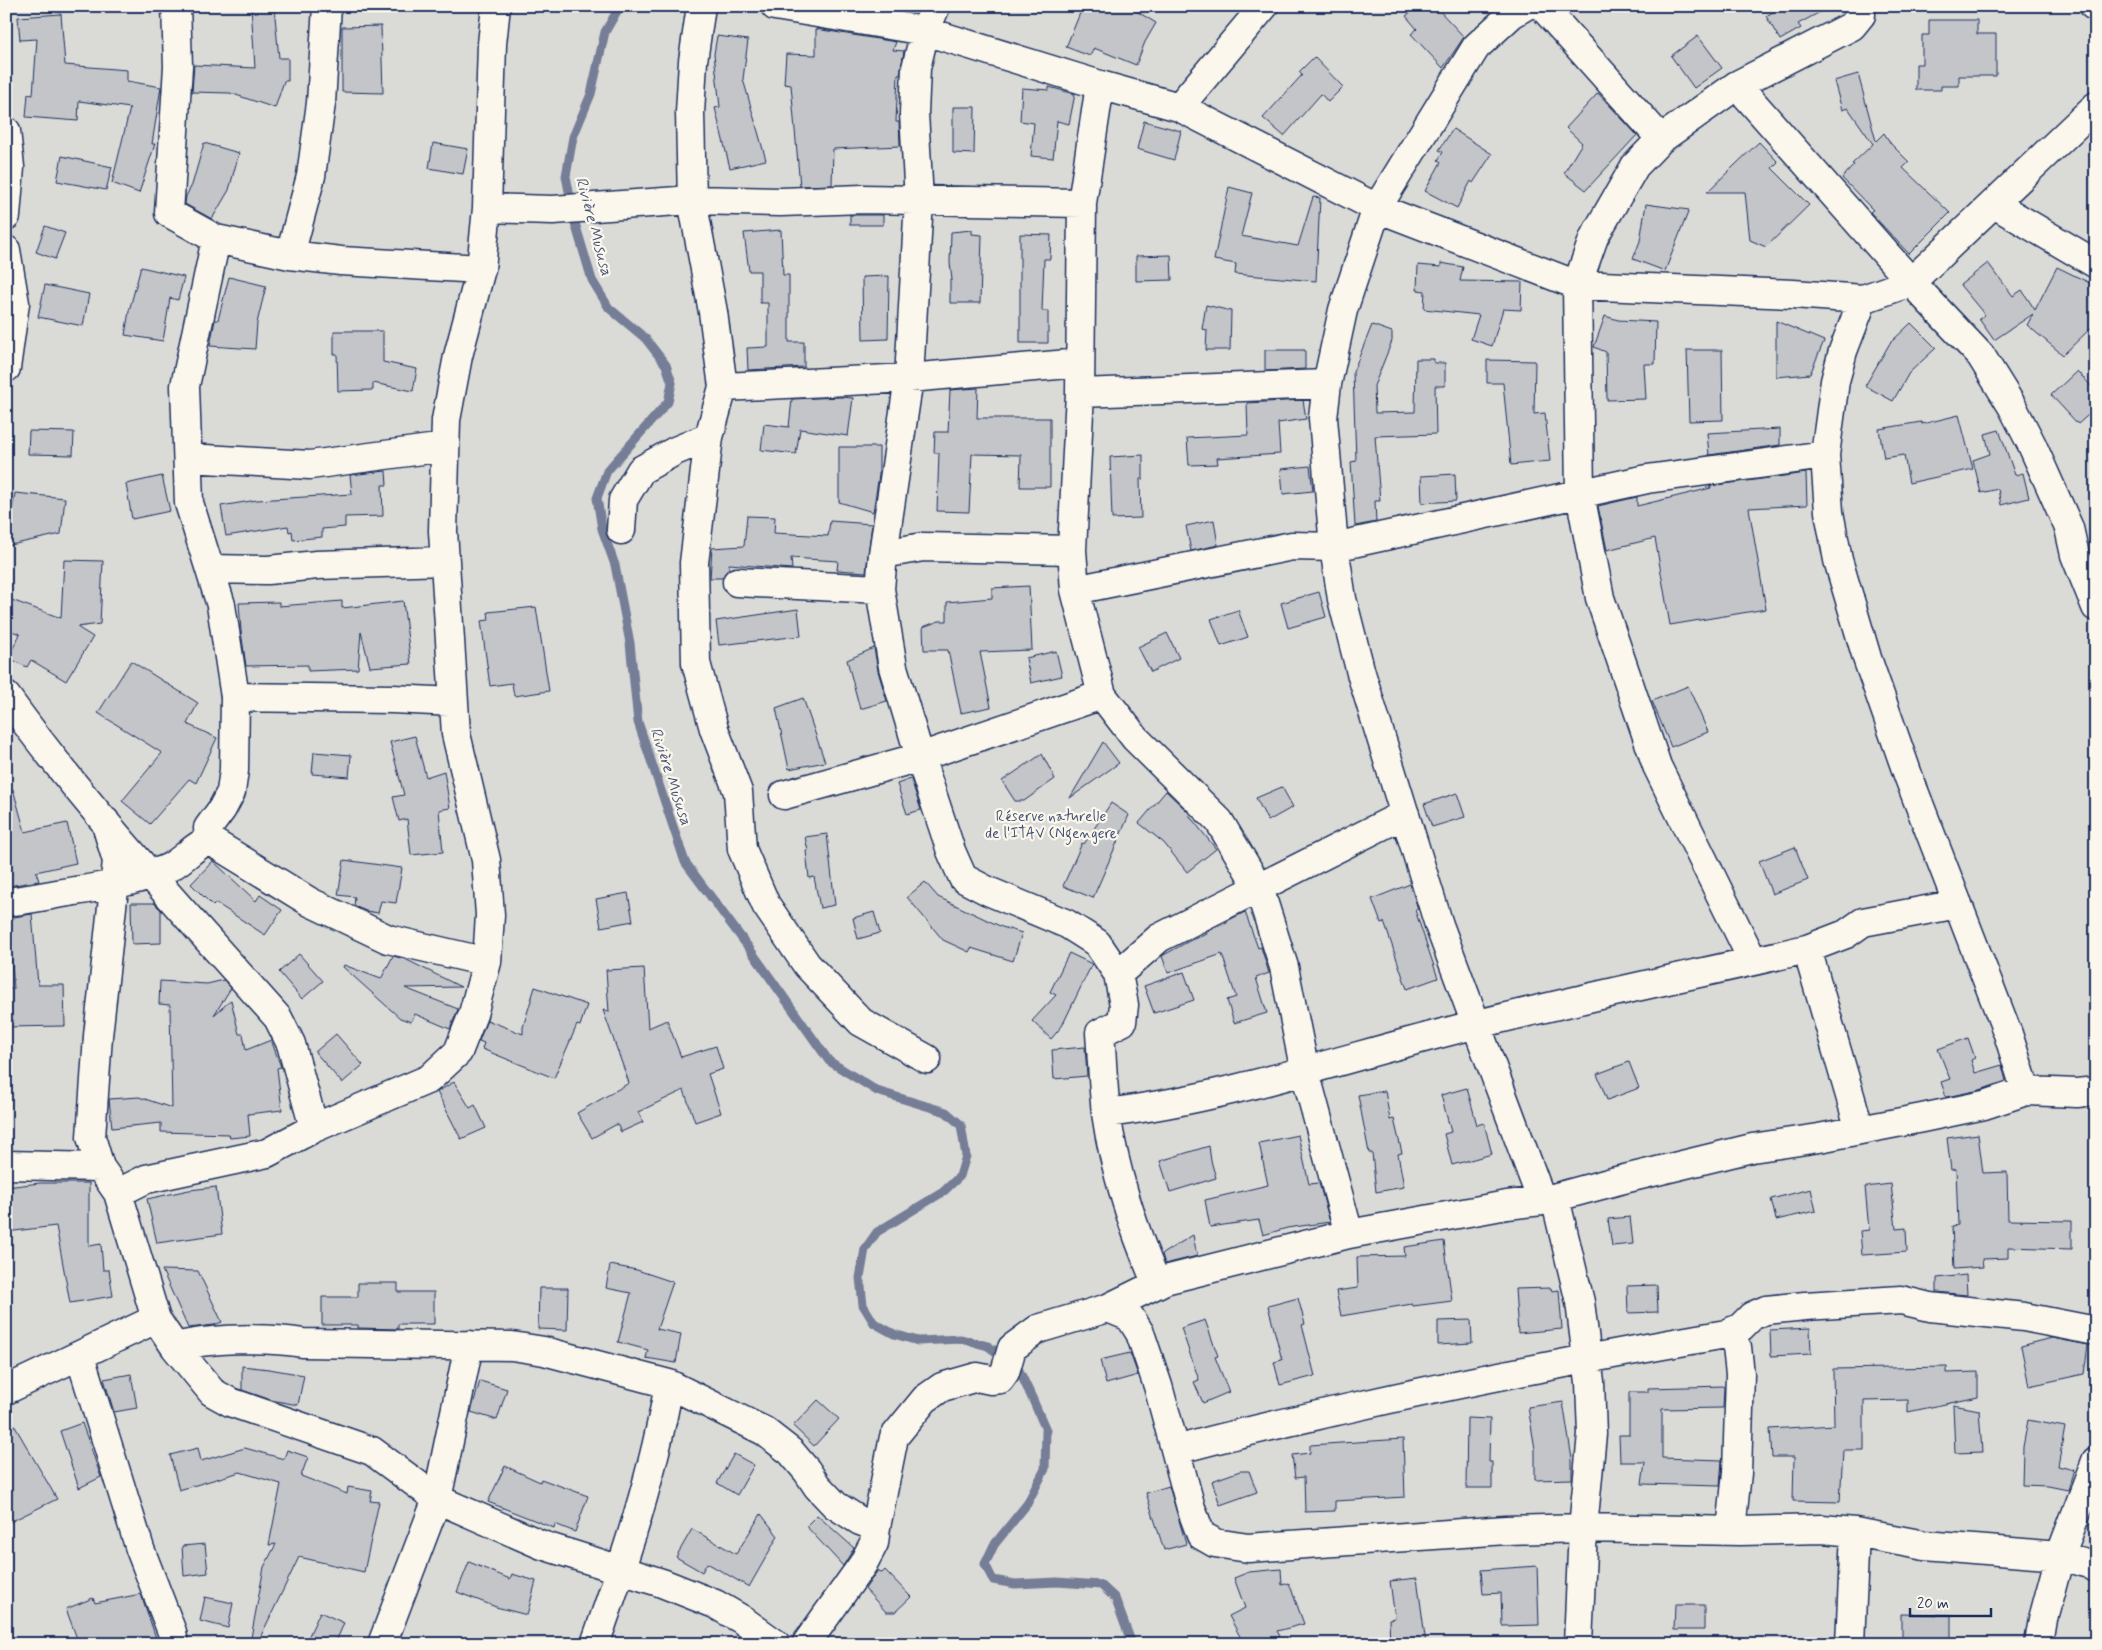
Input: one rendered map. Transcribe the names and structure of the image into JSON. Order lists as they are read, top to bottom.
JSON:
{
  "water": ["Rivière Mususa"],
  "parks": ["Réserve naturelle de l'ITAV (Ngengere"],
  "scale_bar": "20 m"
}
